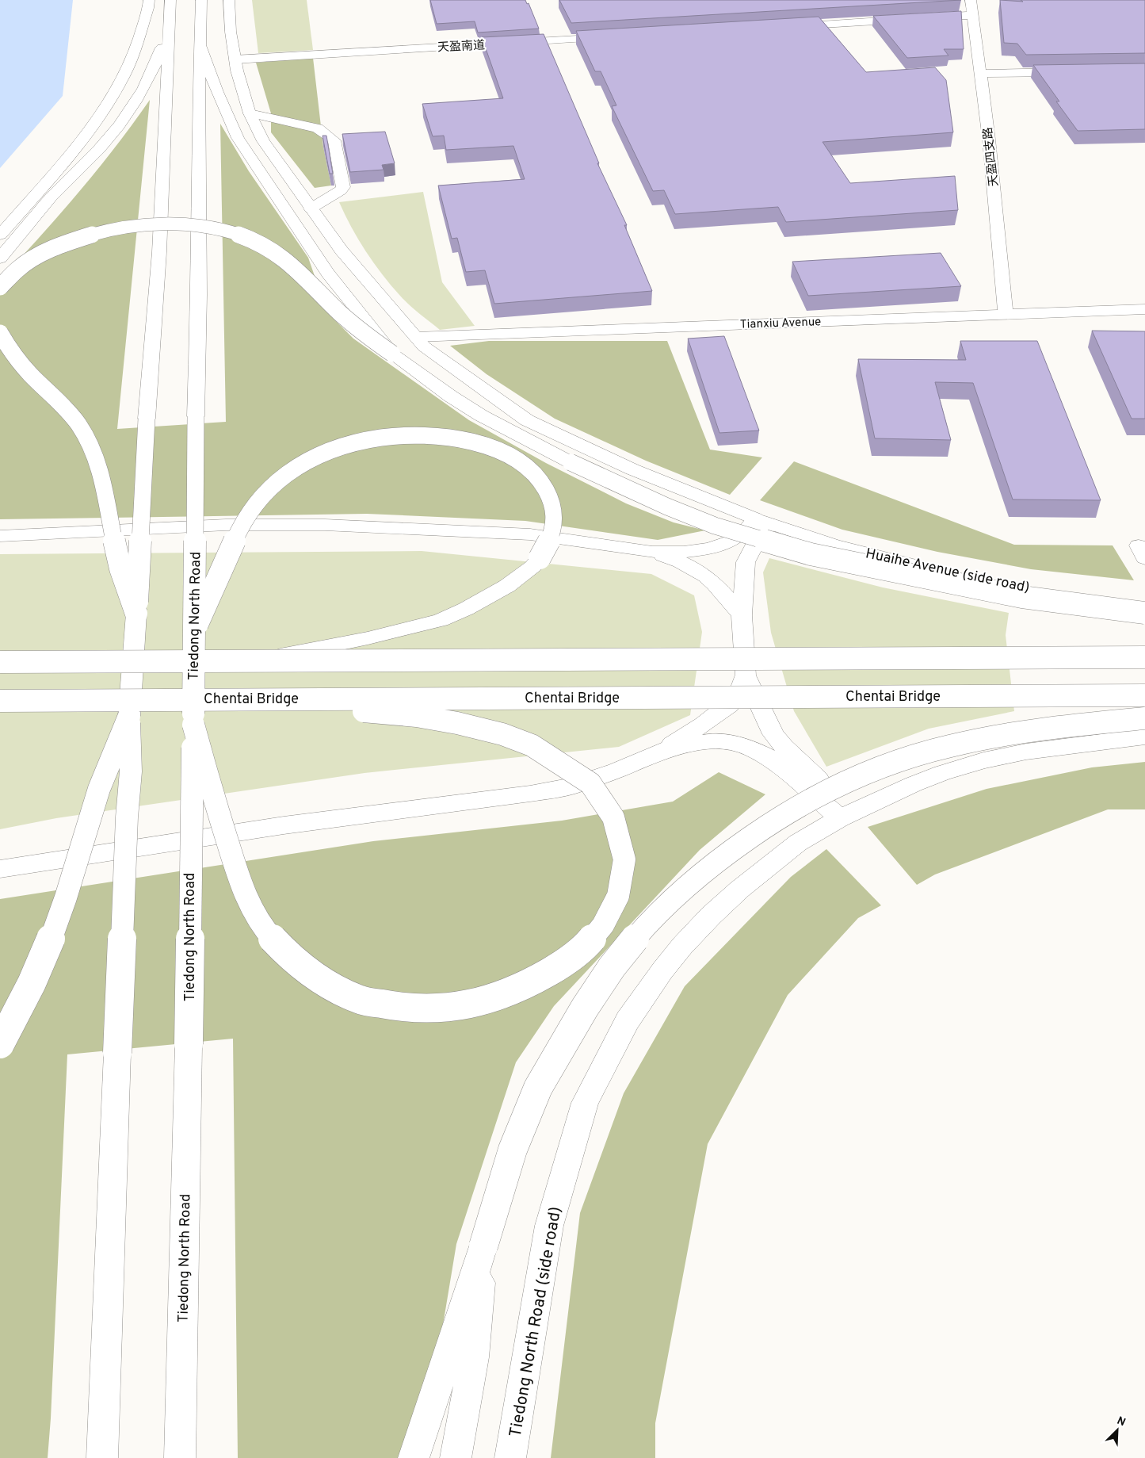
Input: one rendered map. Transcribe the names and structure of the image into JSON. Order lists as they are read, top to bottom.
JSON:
{
  "streets": {
    "main road": [
      "天盈南道",
      "天盈四支路",
      "Tianxiu Avenue",
      "Huaihe Avenue (side road)",
      "Tiedong North Road",
      "Chentai Bridge",
      "Tiedong North Road (side road)"
    ]
  },
  "crossings": [
    ["天盈南道", "Huaihe Avenue (side road)"],
    ["天盈四支路", "Tianxiu Avenue"],
    ["Tianxiu Avenue", "Huaihe Avenue (side road)"]
  ],
  "north": "top right"
}
